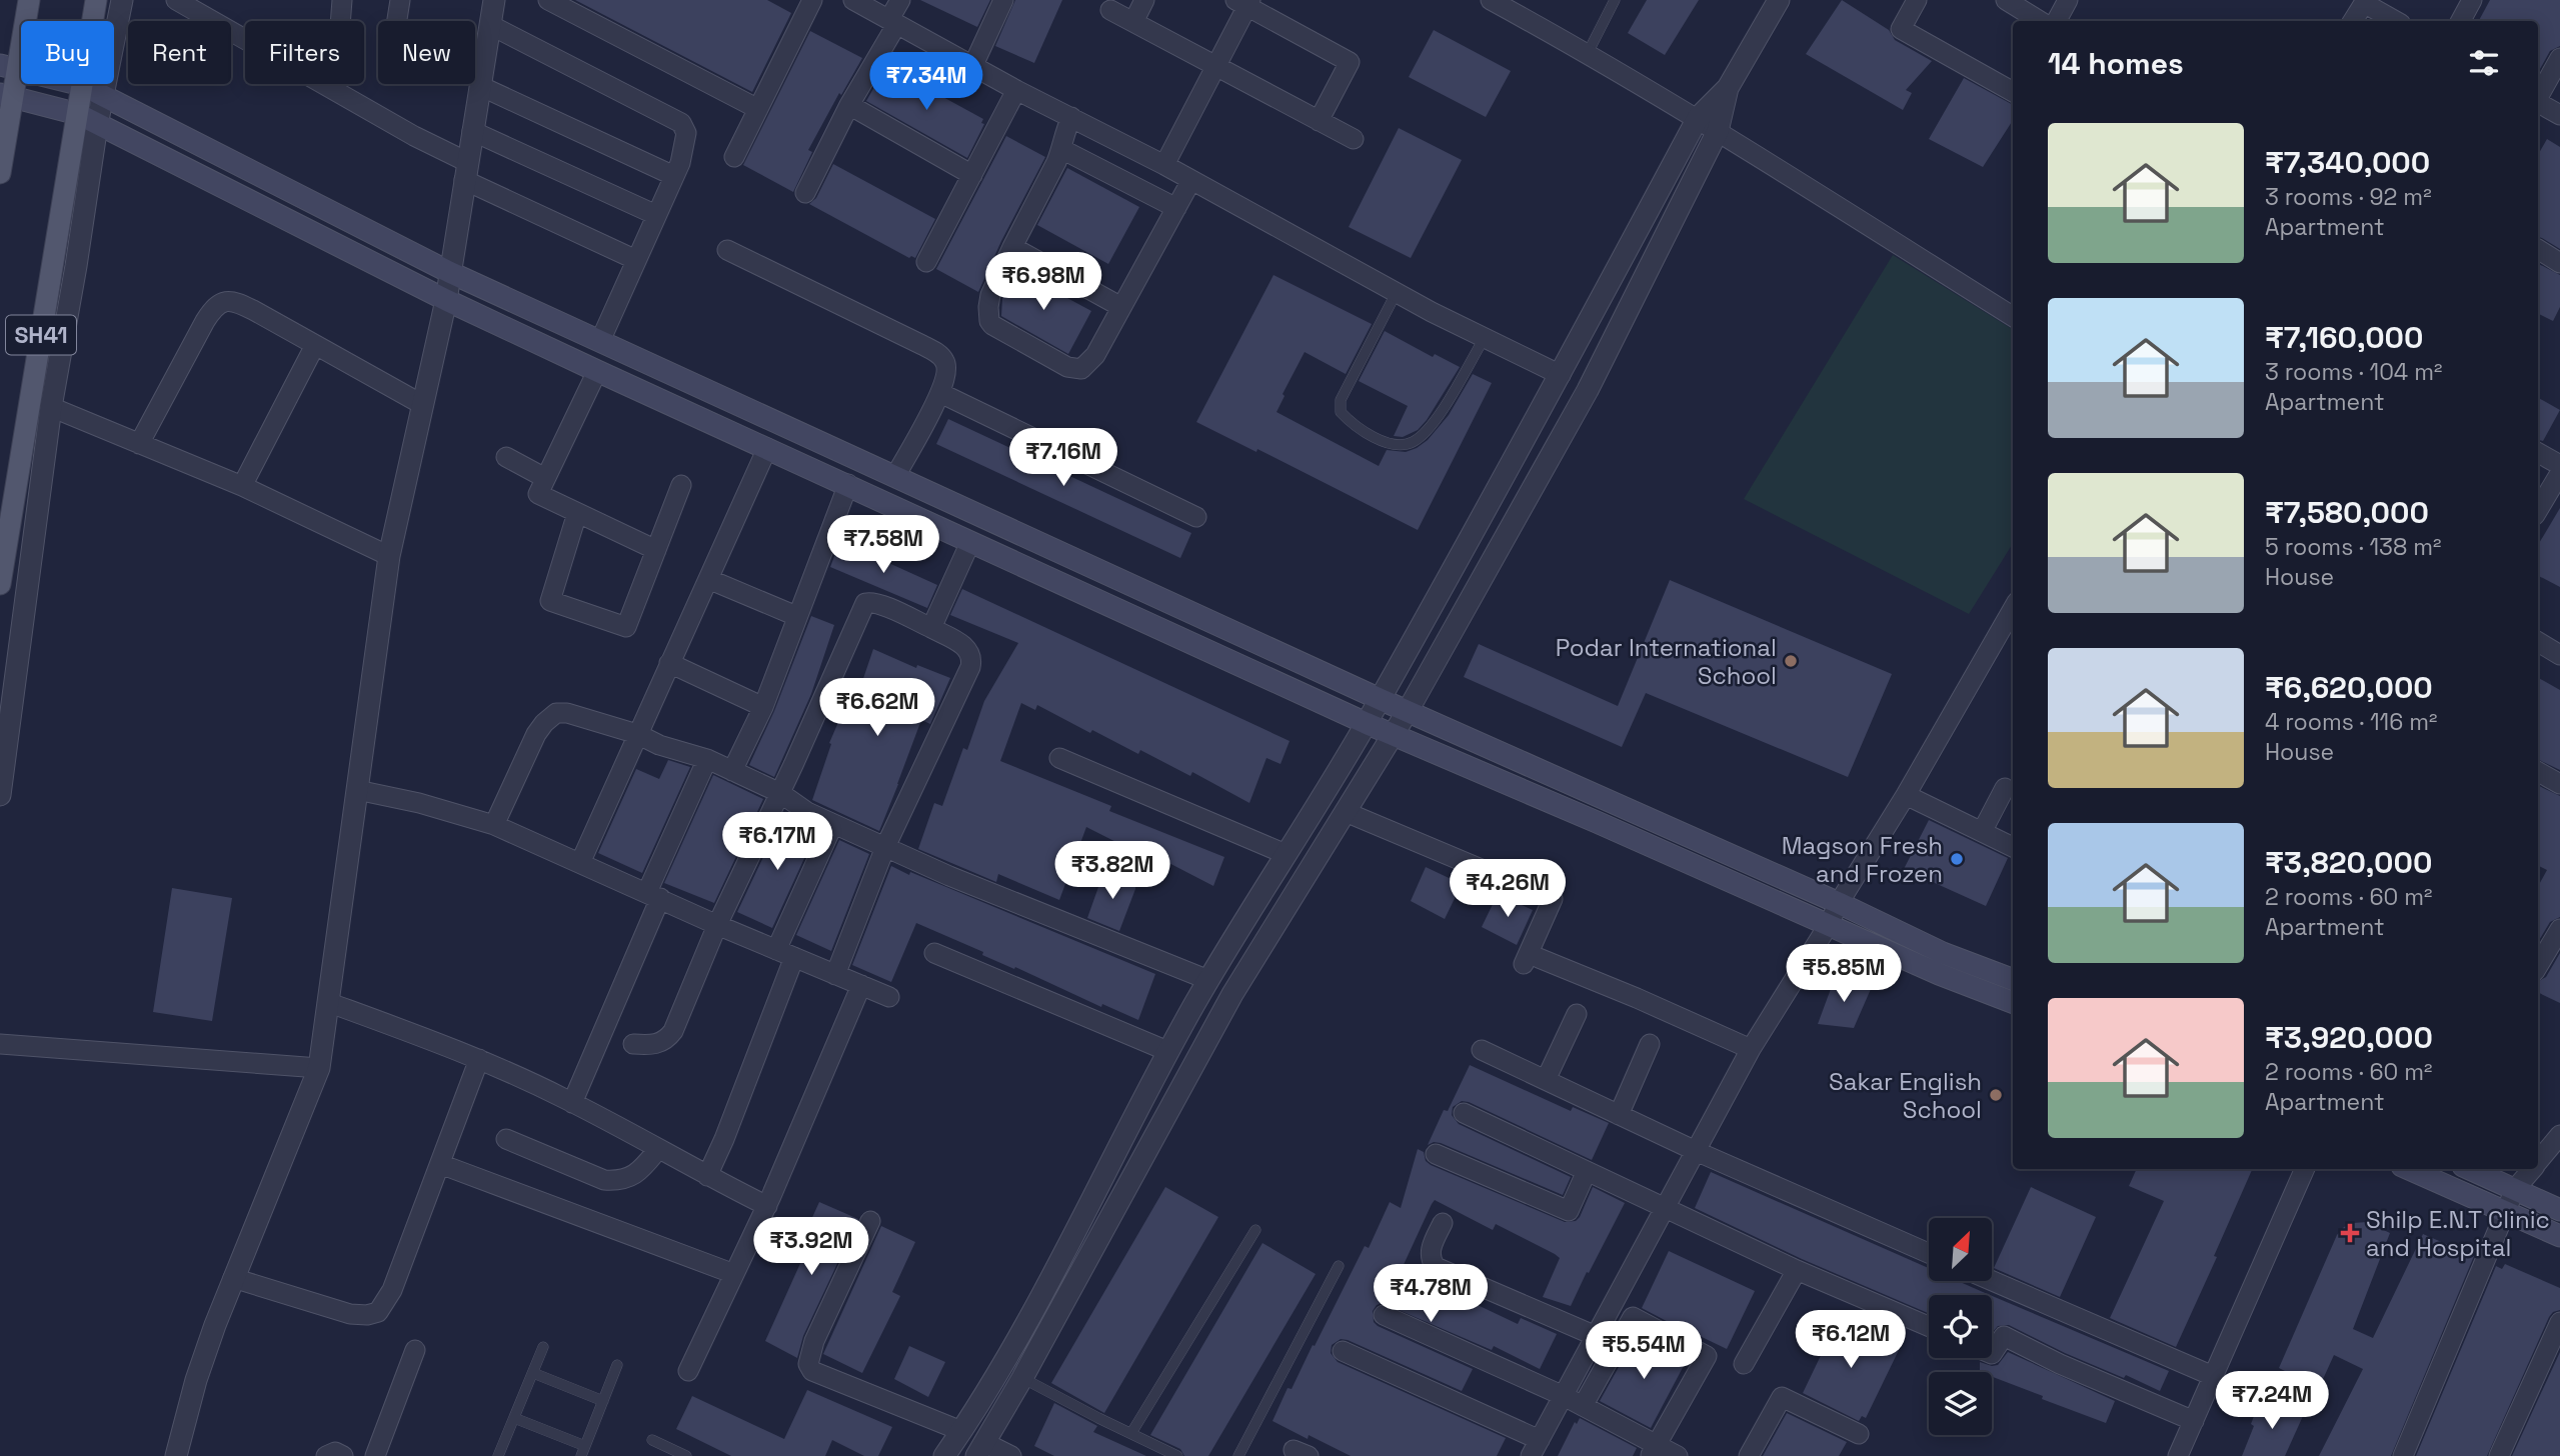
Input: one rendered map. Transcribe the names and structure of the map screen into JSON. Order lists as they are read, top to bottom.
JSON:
{
  "streets": {
    "main road": ["SH41"]
  },
  "places": {
    "other": ["Podar International School", "Magson Fresh and Frozen", "Sakar English School"],
    "health": ["Shilp E.N.T Clinic and Hospital"]
  },
  "north": "top right",
  "page": {
    "chip": [
      "Buy",
      "Rent",
      "Filters",
      "New"
    ],
    "heading": "14 homes",
    "price": [
      "₹7.34M",
      "₹6.98M",
      "₹7.16M",
      "₹7.58M",
      "₹6.62M",
      "₹6.17M",
      "₹3.82M",
      "₹4.26M",
      "₹5.85M",
      "₹3.92M",
      "₹4.78M",
      "₹6.12M",
      "₹5.54M",
      "₹7.24M"
    ],
    "list": [
      {
        "name": "₹7,340,000",
        "note": "3 rooms · 92 m² · Apartment"
      },
      {
        "name": "₹7,160,000",
        "note": "3 rooms · 104 m² · Apartment"
      },
      {
        "name": "₹7,580,000",
        "note": "5 rooms · 138 m² · House"
      },
      {
        "name": "₹6,620,000",
        "note": "4 rooms · 116 m² · House"
      },
      {
        "name": "₹3,820,000",
        "note": "2 rooms · 60 m² · Apartment"
      },
      {
        "name": "₹3,920,000",
        "note": "2 rooms · 60 m² · Apartment"
      }
    ]
  }
}
